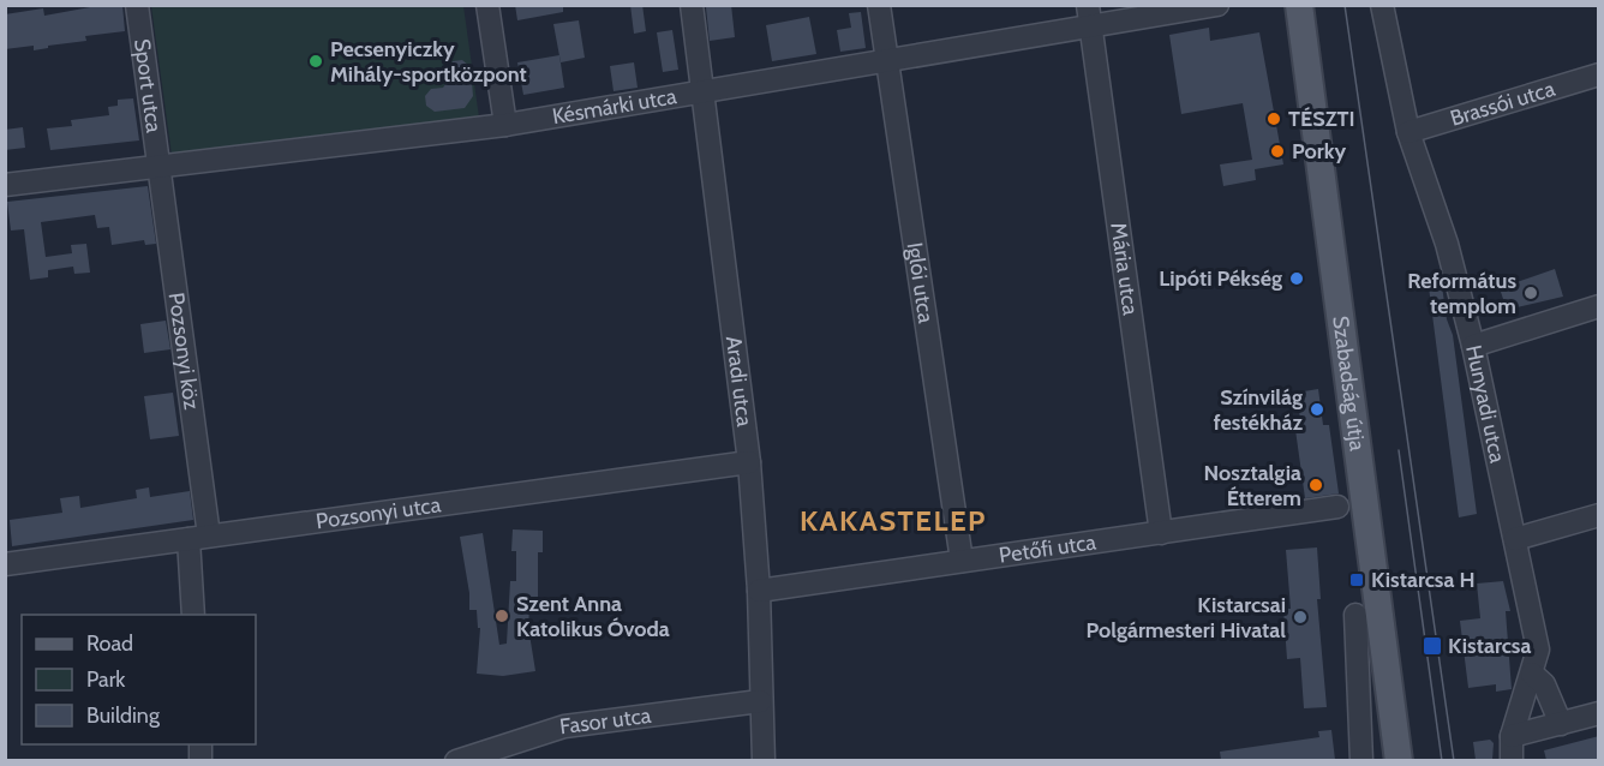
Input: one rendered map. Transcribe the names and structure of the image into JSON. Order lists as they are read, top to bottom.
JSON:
{
  "streets": {
    "main road": ["Szabadság útja"],
    "street": [
      "Sport utca",
      "Brassói utca",
      "Késmárki utca",
      "Mária utca",
      "Iglói utca",
      "Pozsonyi köz",
      "Aradi utca",
      "Hunyadi utca",
      "Pozsonyi utca",
      "Petőfi utca",
      "Fasor utca"
    ]
  },
  "crossings": [
    ["Sport utca", "Késmárki utca"],
    ["Sport utca", "Pozsonyi köz"],
    ["Brassói utca", "Hunyadi utca"],
    ["Késmárki utca", "Mária utca"],
    ["Késmárki utca", "Iglói utca"],
    ["Késmárki utca", "Pozsonyi köz"],
    ["Késmárki utca", "Aradi utca"],
    ["Mária utca", "Petőfi utca"],
    ["Iglói utca", "Petőfi utca"],
    ["Pozsonyi köz", "Pozsonyi utca"],
    ["Aradi utca", "Pozsonyi utca"],
    ["Aradi utca", "Petőfi utca"],
    ["Aradi utca", "Fasor utca"]
  ],
  "districts": ["KAKASTELEP"],
  "places": {
    "other": [
      "Pecsenyiczky Mihály-sportközpont",
      "TÉSZTI",
      "Porky",
      "Lipóti Pékség",
      "Református templom",
      "Színvilág festékház",
      "Nosztalgia Étterem",
      "Szent Anna Katolikus Óvoda",
      "Kistarcsai Polgármesteri Hivatal"
    ],
    "transit": ["Kistarcsa H", "Kistarcsa"]
  },
  "legend": ["Road", "Park", "Building"]
}
